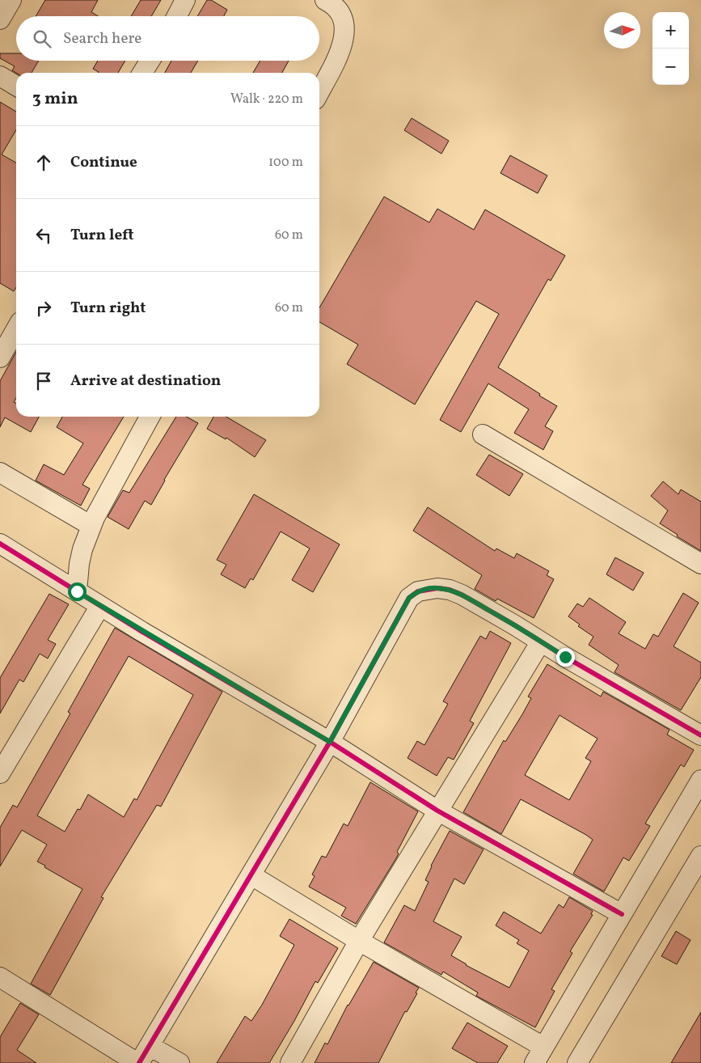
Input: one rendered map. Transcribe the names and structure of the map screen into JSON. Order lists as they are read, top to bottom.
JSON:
{
  "north": "right",
  "page": {
    "map_buttons": ["+", "−"],
    "search": "Search here",
    "heading": ["3 min", "Walk · 220 m"],
    "list": [
      ["Continue", "100 m"],
      ["Turn left", "60 m"],
      ["Turn right", "60 m"],
      "Arrive at destination"
    ]
  }
}
